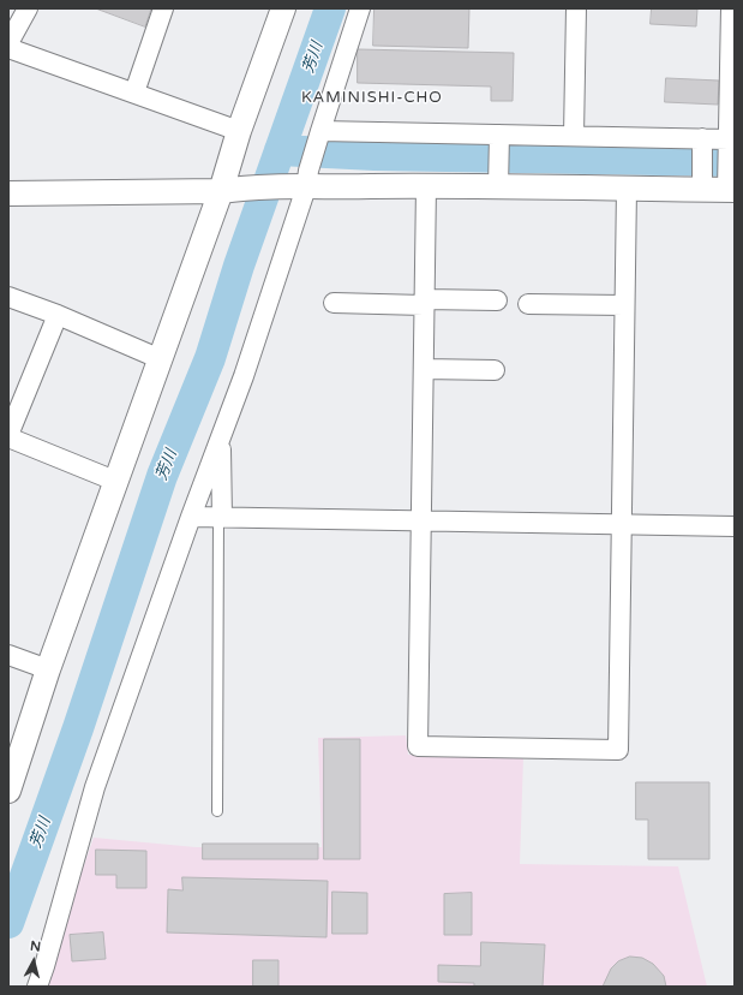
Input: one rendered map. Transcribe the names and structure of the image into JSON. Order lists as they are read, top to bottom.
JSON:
{
  "districts": ["KAMINISHI-CHO"],
  "water": ["芳川"],
  "north": "top"
}
